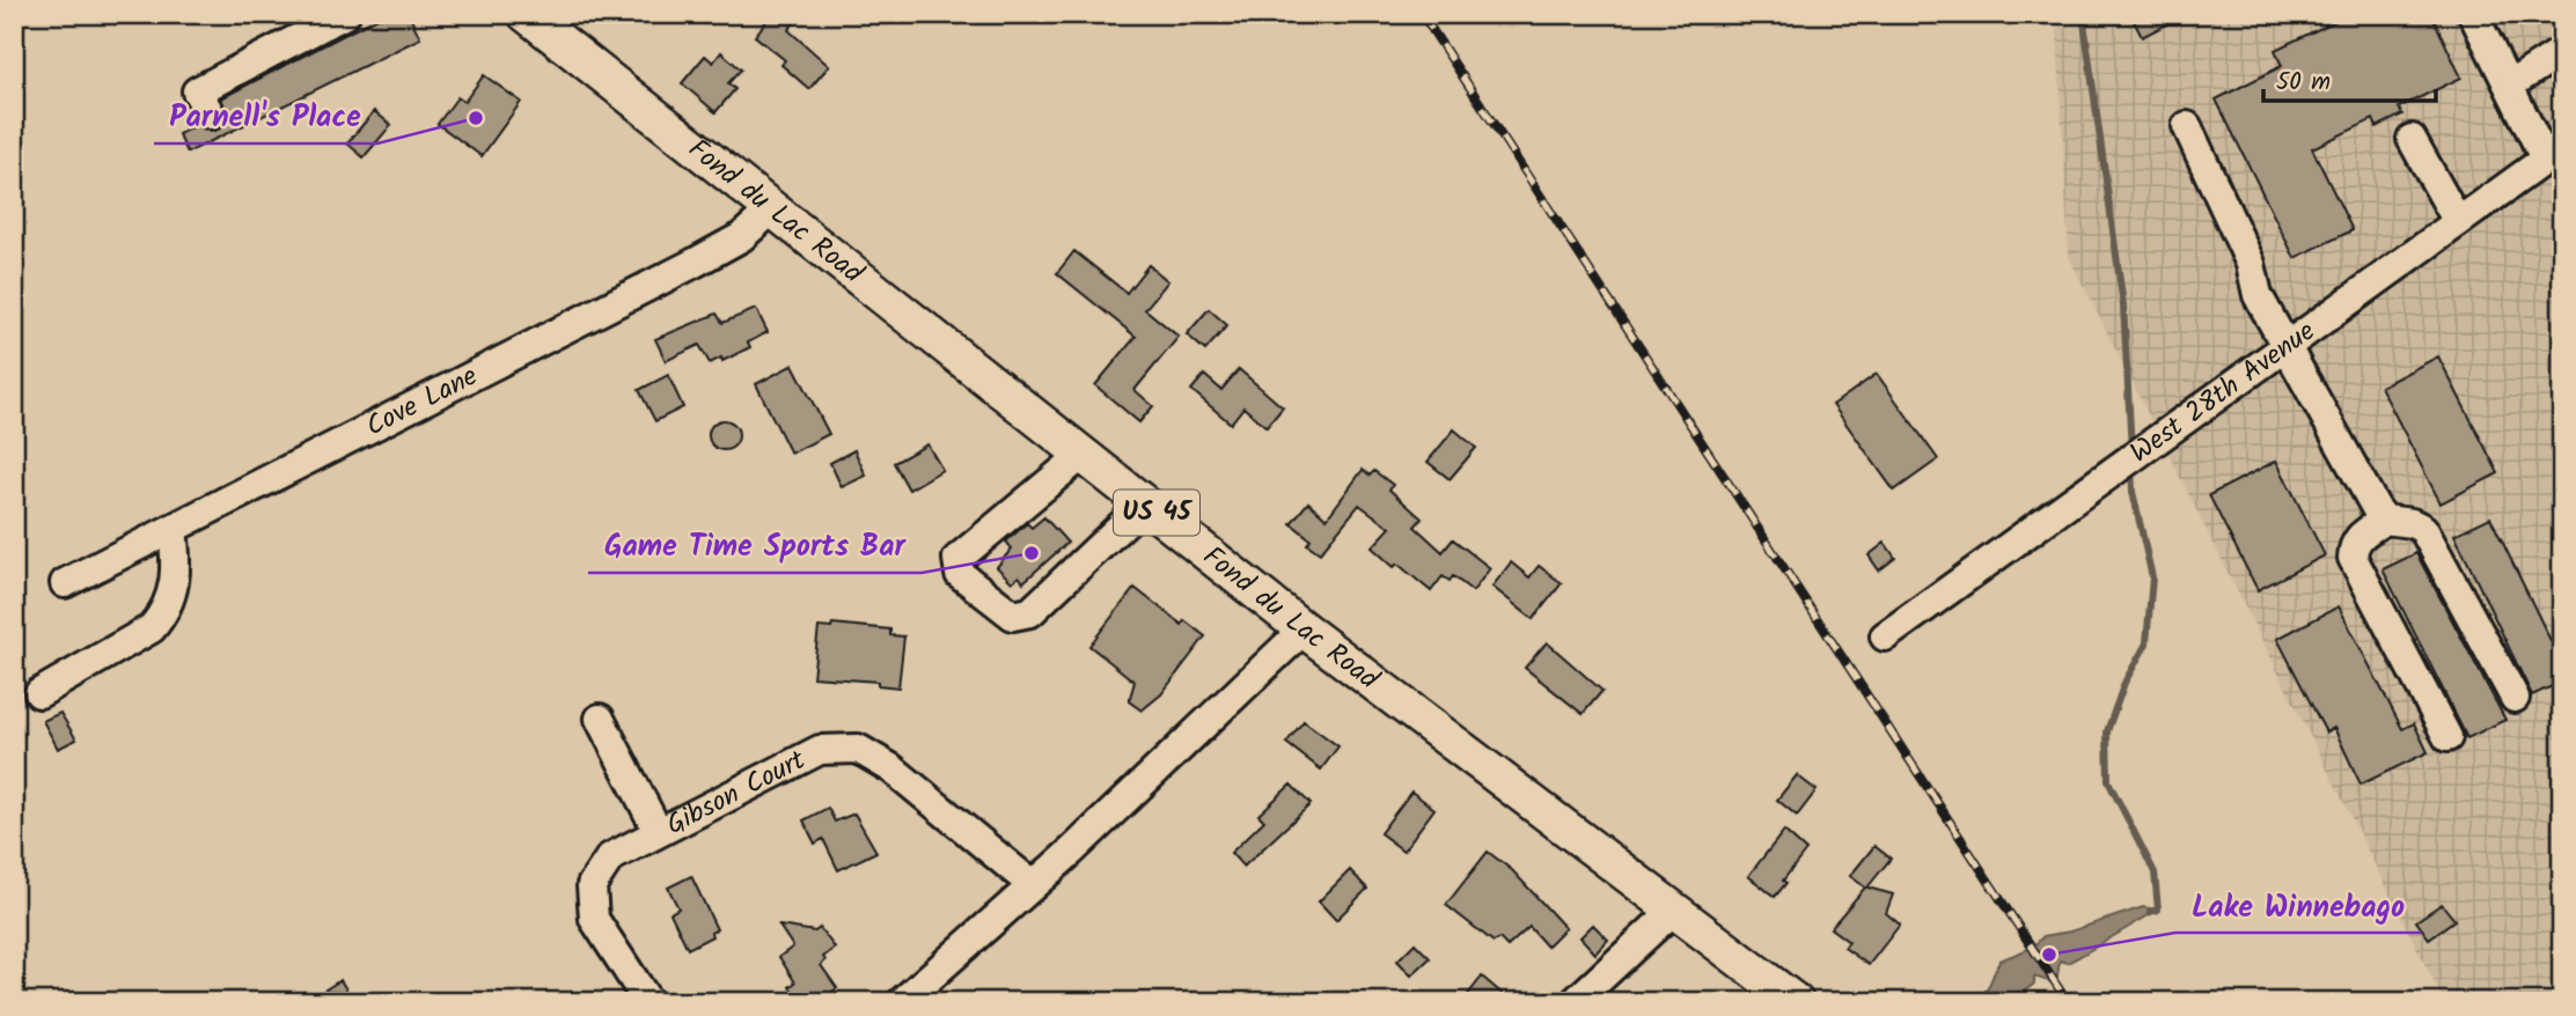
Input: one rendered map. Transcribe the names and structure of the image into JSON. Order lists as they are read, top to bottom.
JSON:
{
  "streets": {
    "main road": ["Fond du Lac Road", "US 45"],
    "street": ["West 28th Avenue", "Cove Lane", "Gibson Court"]
  },
  "crossings": [
    ["Fond du Lac Road", "Cove Lane"]
  ],
  "places": ["Parnell's Place", "Game Time Sports Bar", "Lake Winnebago"],
  "scale_bar": "50 m"
}
